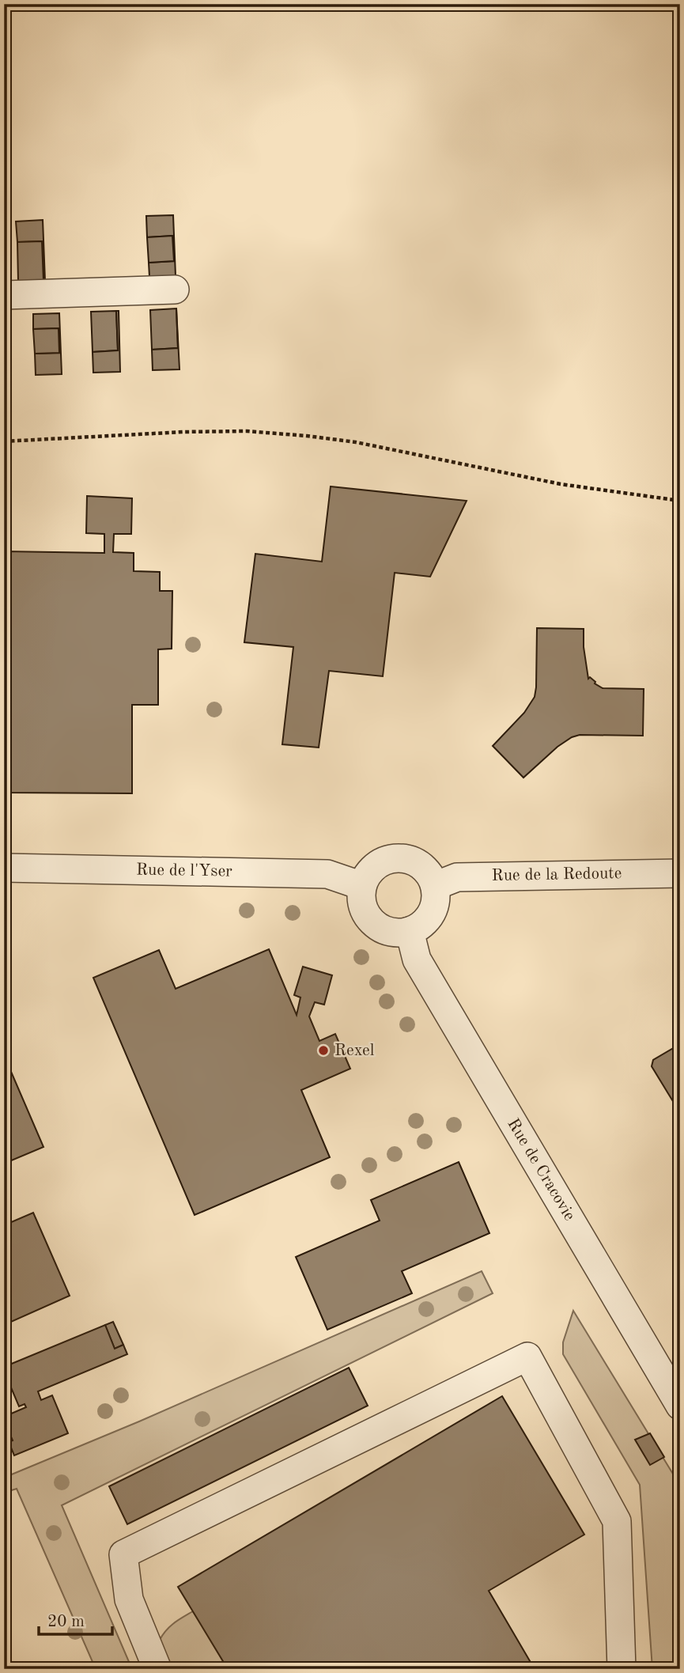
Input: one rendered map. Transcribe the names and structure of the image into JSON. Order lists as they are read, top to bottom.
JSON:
{
  "streets": {
    "street": ["Rue de l'Yser", "Rue de la Redoute", "Rue de Cracovie"]
  },
  "crossings": [
    ["Rue de l'Yser", "Rue de la Redoute"],
    ["Rue de l'Yser", "Rue de Cracovie"],
    ["Rue de la Redoute", "Rue de Cracovie"]
  ],
  "places": ["Rexel"],
  "scale_bar": "20 m"
}
